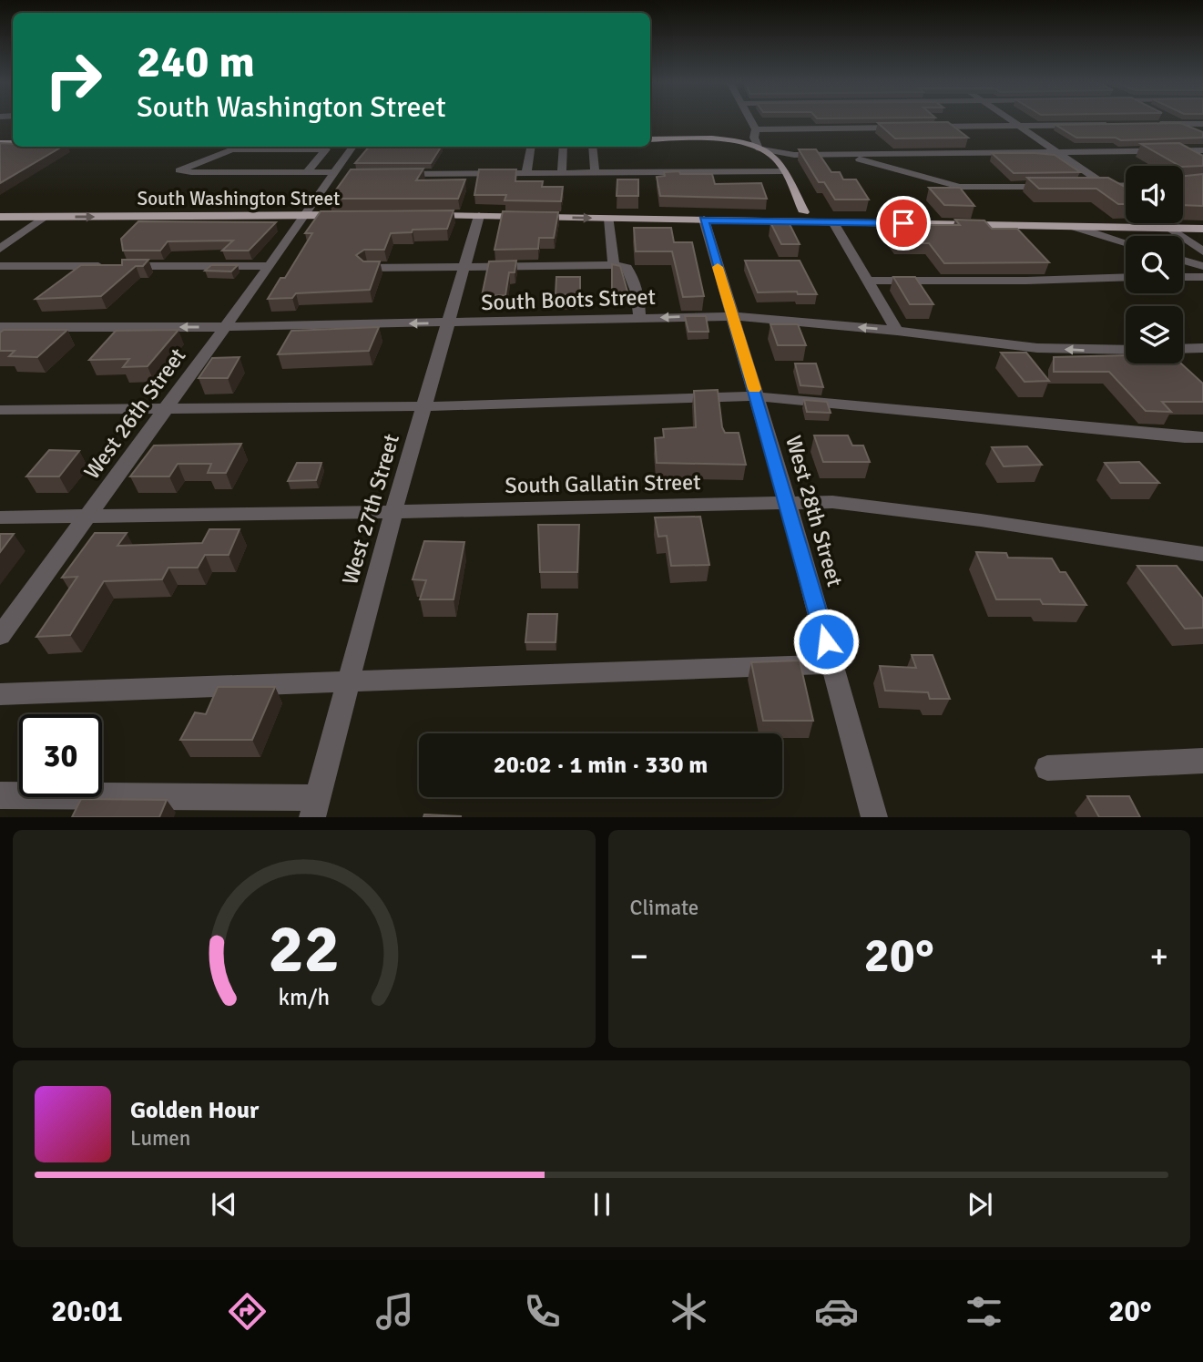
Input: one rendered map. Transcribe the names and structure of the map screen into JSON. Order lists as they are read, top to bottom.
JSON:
{
  "streets": {
    "main road": ["South Washington Street"],
    "street": [
      "South Boots Street",
      "West 26th Street",
      "South Gallatin Street",
      "West 27th Street",
      "West 28th Street"
    ]
  },
  "crossings": [
    ["South Washington Street", "West 26th Street"],
    ["South Boots Street", "West 26th Street"],
    ["South Boots Street", "West 27th Street"],
    ["South Boots Street", "West 28th Street"],
    ["West 26th Street", "South Gallatin Street"],
    ["South Gallatin Street", "West 27th Street"],
    ["South Gallatin Street", "West 28th Street"]
  ],
  "one_way": ["South Washington Street"],
  "page": {
    "turn": ["240 m", "South Washington Street"],
    "limit": "30",
    "trip": "20:02 · 1 min · 330 m",
    "tile": "Climate",
    "heat": ["−", "20°", "+"],
    "song": ["Golden Hour", "Lumen"],
    "tabs": ["20:01", "20°"],
    "gauge": ["22", "km/h"]
  }
}
